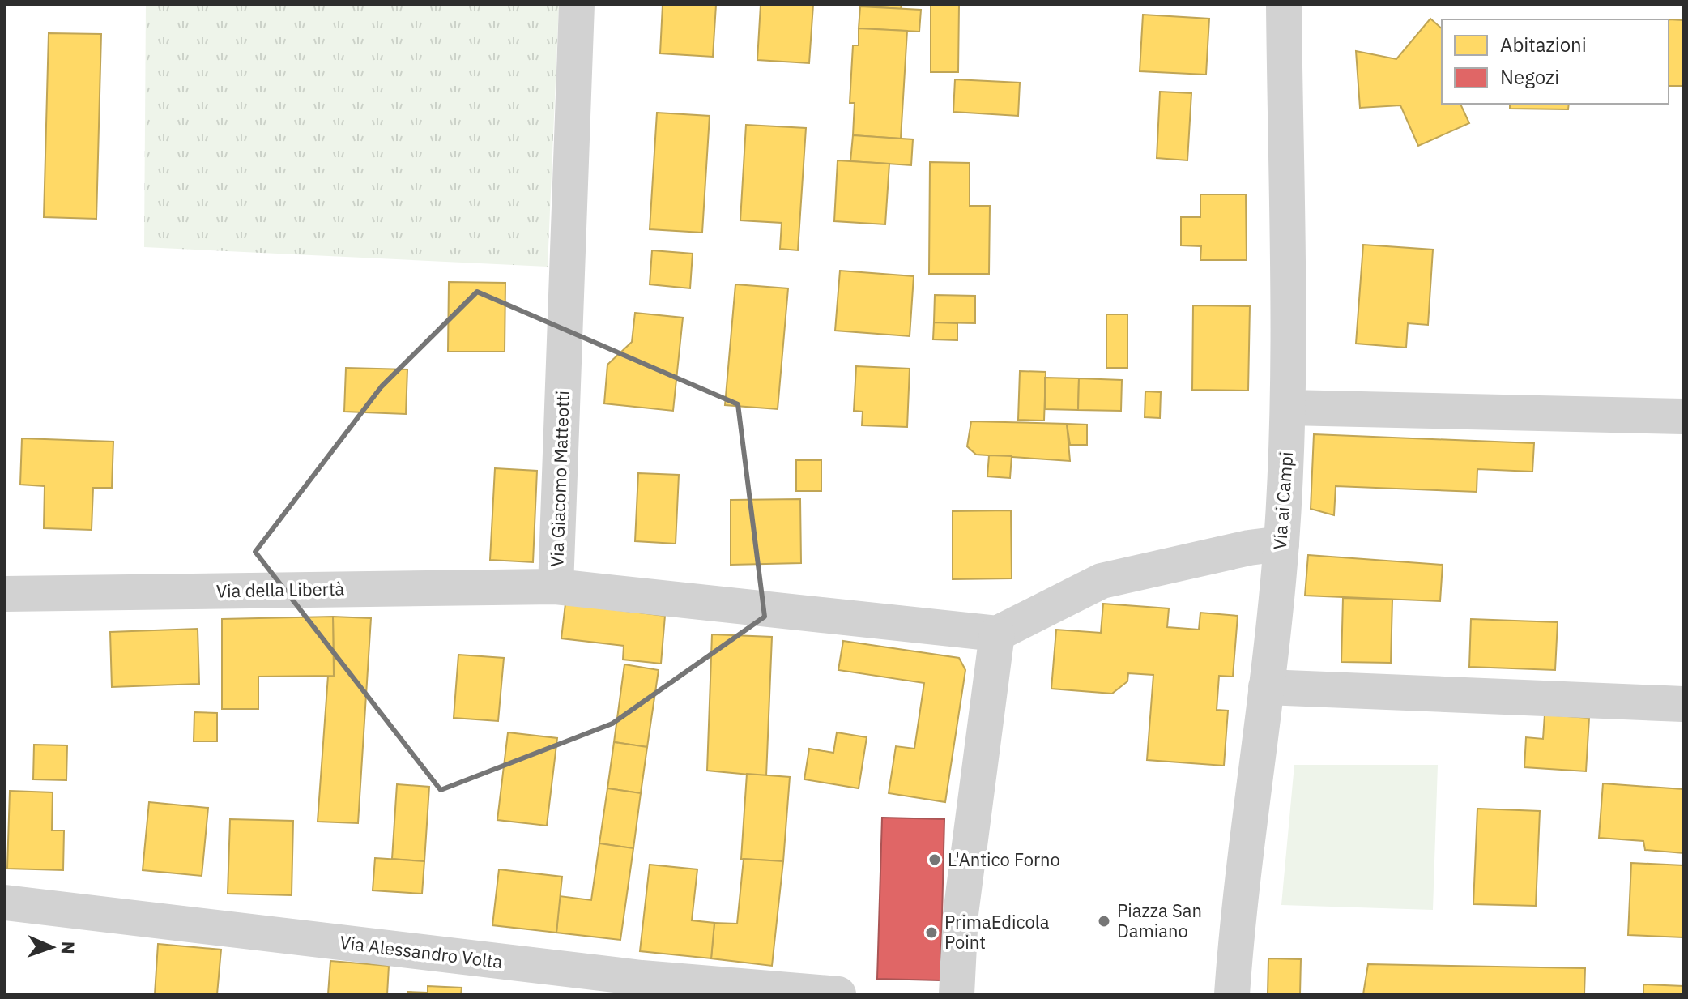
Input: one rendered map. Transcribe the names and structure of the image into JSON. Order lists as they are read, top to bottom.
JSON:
{
  "streets": {
    "street": [
      "Via Giacomo Matteotti",
      "Via ai Campi",
      "Via della Libertà",
      "Via Alessandro Volta"
    ]
  },
  "crossings": [
    ["Via Giacomo Matteotti", "Via della Libertà"]
  ],
  "places": ["L'Antico Forno", "Piazza San Damiano", "PrimaEdicola Point"],
  "legend": ["Abitazioni", "Negozi"],
  "north": "right"
}
